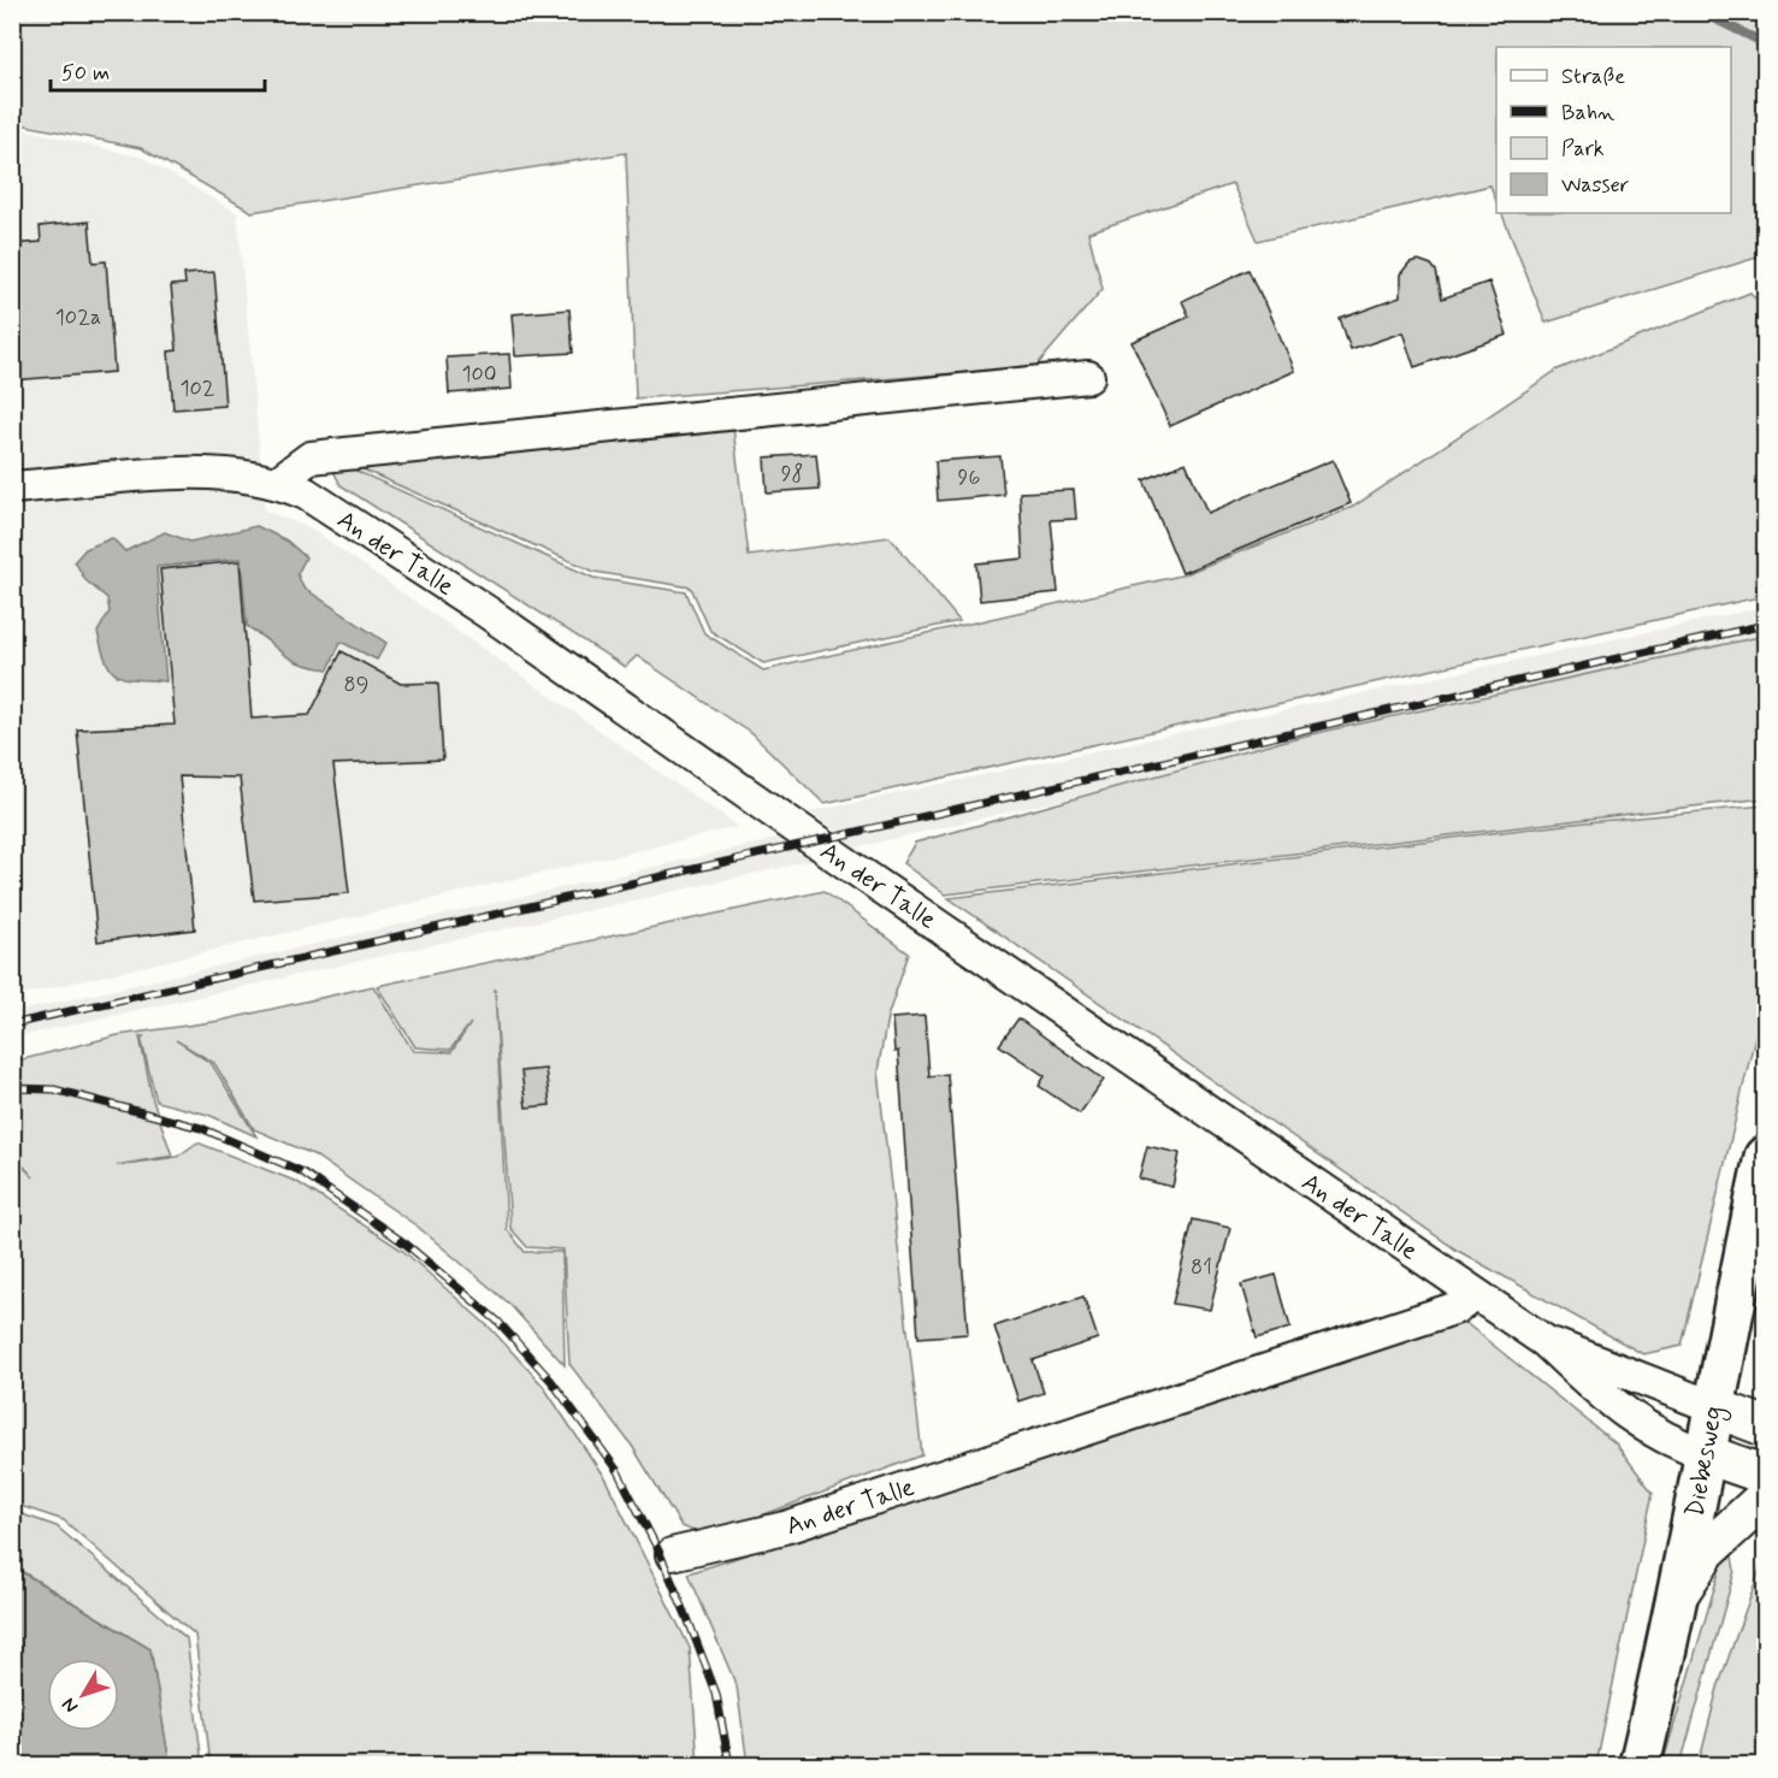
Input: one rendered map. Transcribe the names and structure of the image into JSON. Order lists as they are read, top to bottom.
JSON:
{
  "streets": {
    "main road": ["Diebesweg"],
    "street": ["An der Talle"]
  },
  "crossings": [
    ["An der Talle", "Diebesweg"]
  ],
  "house_numbers": [
    "102a",
    "100",
    "102",
    "98",
    "96",
    "89",
    "81"
  ],
  "legend": [
    "Straße",
    "Bahn",
    "Park",
    "Wasser"
  ],
  "scale_bar": "50 m",
  "north": "bottom left"
}
